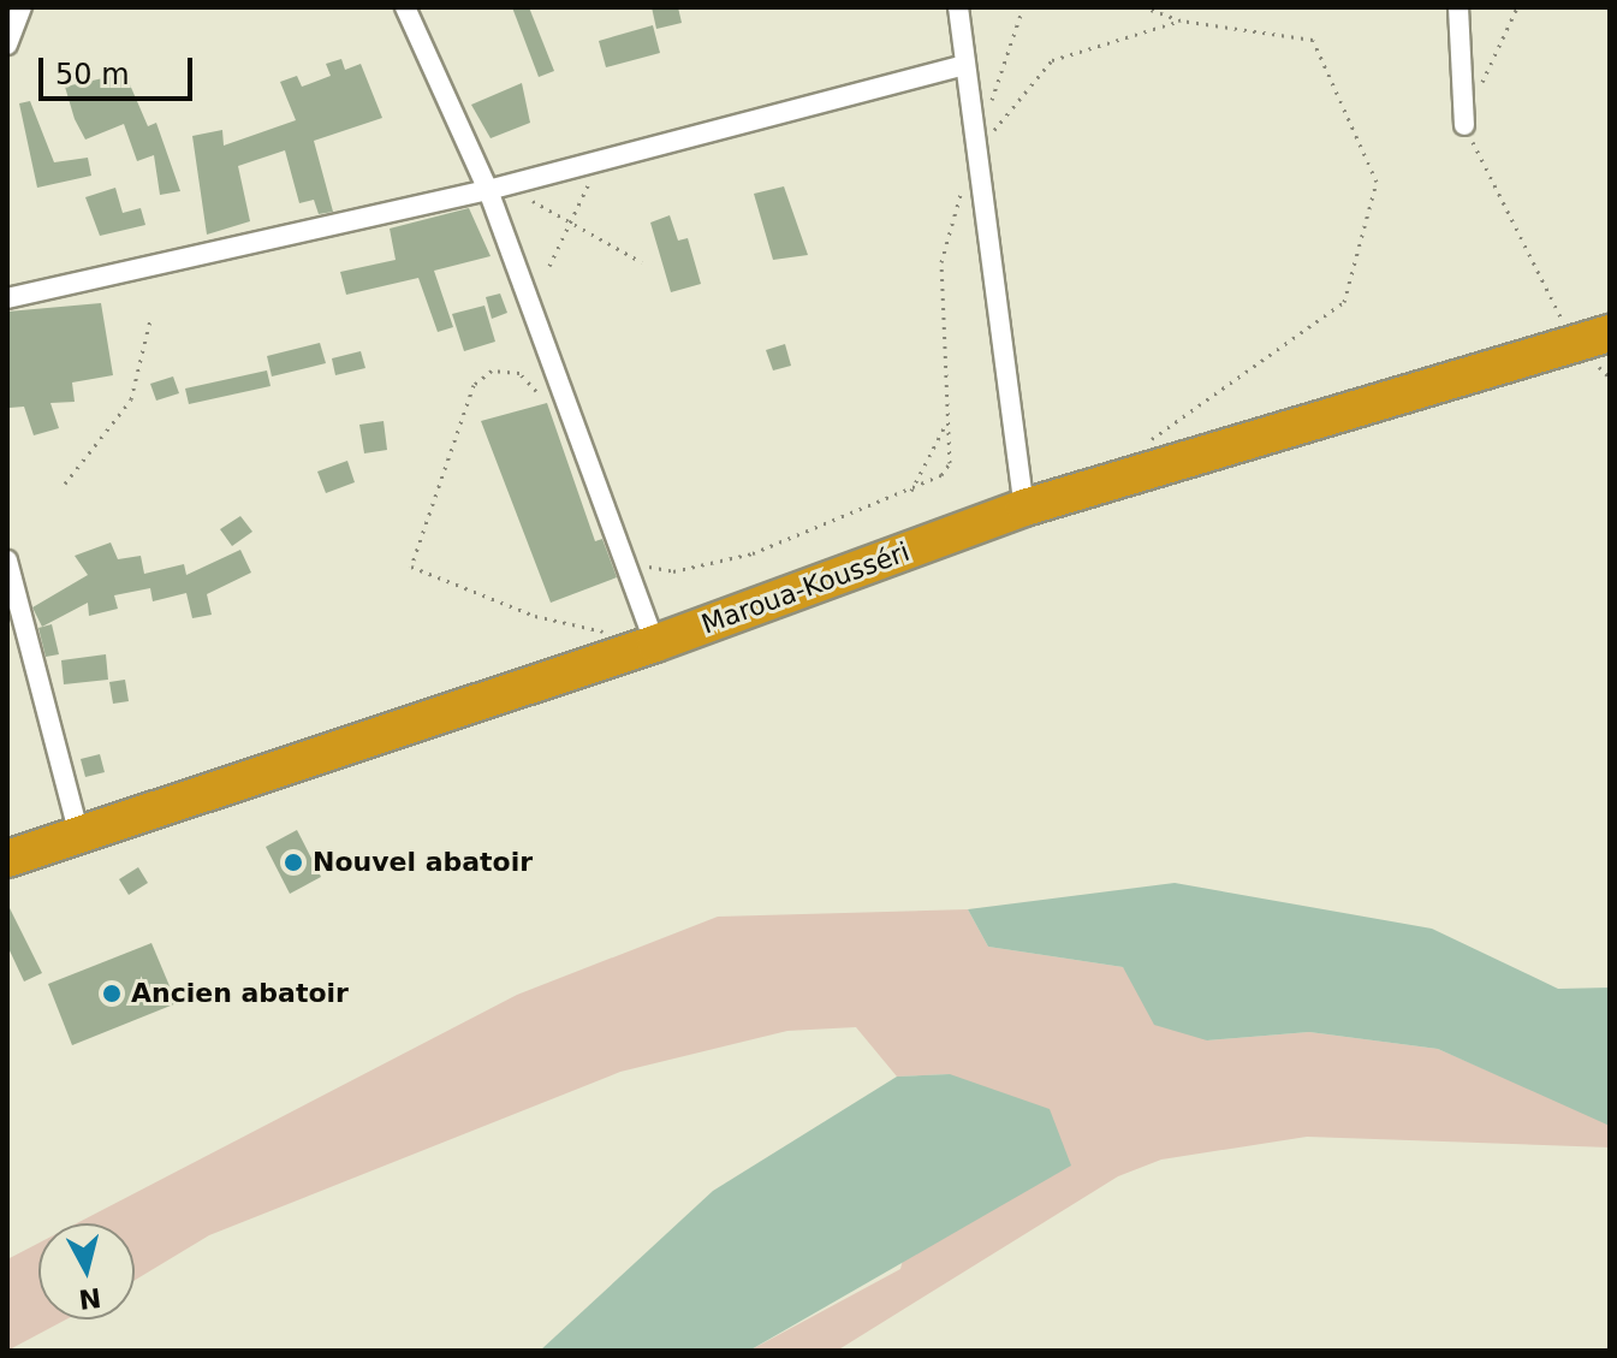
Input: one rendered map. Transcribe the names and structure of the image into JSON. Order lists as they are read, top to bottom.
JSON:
{
  "streets": {
    "highway": ["Maroua-Kousséri"]
  },
  "places": ["Nouvel abatoir", "Ancien abatoir"],
  "scale_bar": "50 m",
  "north": "bottom"
}
